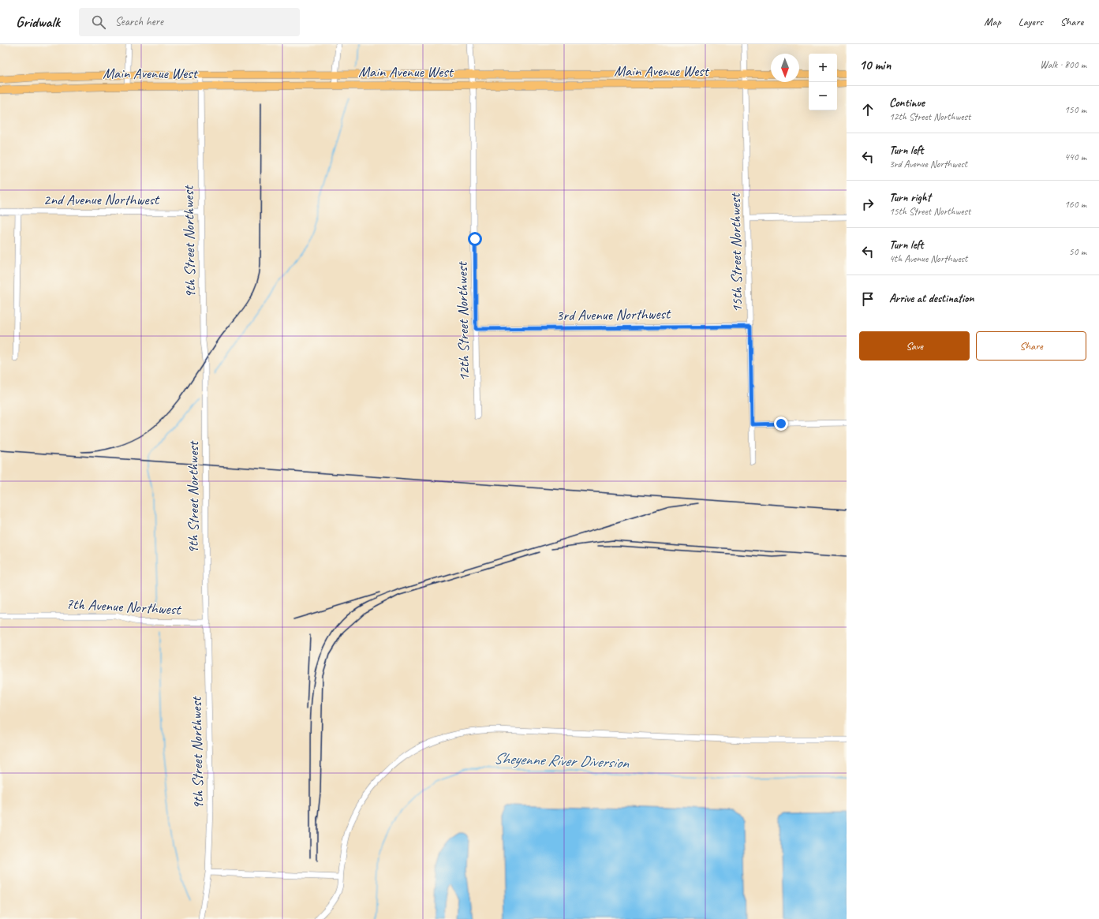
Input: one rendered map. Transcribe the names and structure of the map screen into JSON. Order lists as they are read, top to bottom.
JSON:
{
  "streets": {
    "main road": ["Main Avenue West"],
    "street": [
      "2nd Avenue Northwest",
      "9th Street Northwest",
      "15th Street Northwest",
      "3rd Avenue Northwest",
      "12th Street Northwest",
      "7th Avenue Northwest"
    ]
  },
  "crossings": [
    ["Main Avenue West", "9th Street Northwest"],
    ["Main Avenue West", "15th Street Northwest"],
    ["Main Avenue West", "12th Street Northwest"],
    ["2nd Avenue Northwest", "9th Street Northwest"],
    ["9th Street Northwest", "7th Avenue Northwest"],
    ["15th Street Northwest", "3rd Avenue Northwest"],
    ["3rd Avenue Northwest", "12th Street Northwest"]
  ],
  "water": ["Sheyenne River Diversion"],
  "north": "bottom",
  "page": {
    "header": "Gridwalk",
    "search": "Search here",
    "nav": ["Map", "Layers", "Share"],
    "heading": ["10 min", "Walk · 800 m"],
    "map_buttons": ["+", "−"],
    "list": [
      ["Continue", "12th Street Northwest", "150 m"],
      ["Turn left", "3rd Avenue Northwest", "440 m"],
      ["Turn right", "15th Street Northwest", "160 m"],
      ["Turn left", "4th Avenue Northwest", "50 m"],
      "Arrive at destination"
    ],
    "buttons": ["Save", "Share"]
  }
}
